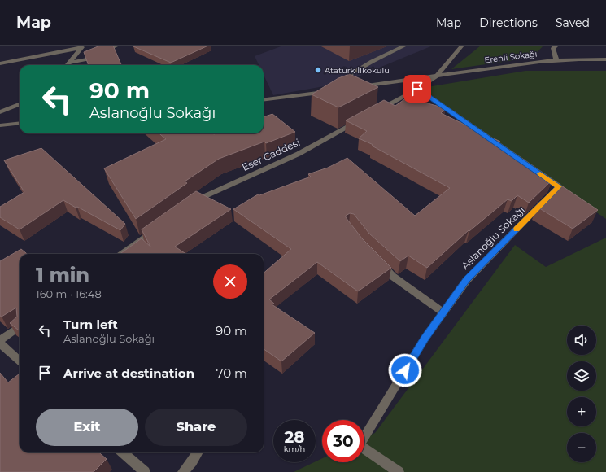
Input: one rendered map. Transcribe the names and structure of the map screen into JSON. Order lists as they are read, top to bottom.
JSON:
{
  "streets": {
    "street": ["Erenli Sokağı", "Eser Caddesi", "Aslanoğlu Sokağı"]
  },
  "places": ["Atatürk İlkokulu"],
  "page": {
    "header": "Map",
    "nav": ["Map", "Directions", "Saved"],
    "turn": ["90 m", "Aslanoğlu Sokağı"],
    "heading": ["1 min", "160 m · 16:48"],
    "list": [
      {
        "name": "Turn left",
        "note": "Aslanoğlu Sokağı",
        "value": "90 m"
      },
      {
        "name": "Arrive at destination",
        "value": "70 m"
      }
    ],
    "map_buttons": ["+", "−"],
    "buttons": ["Exit", "Share"],
    "speed": "28 km/h",
    "limit": "30"
  }
}
